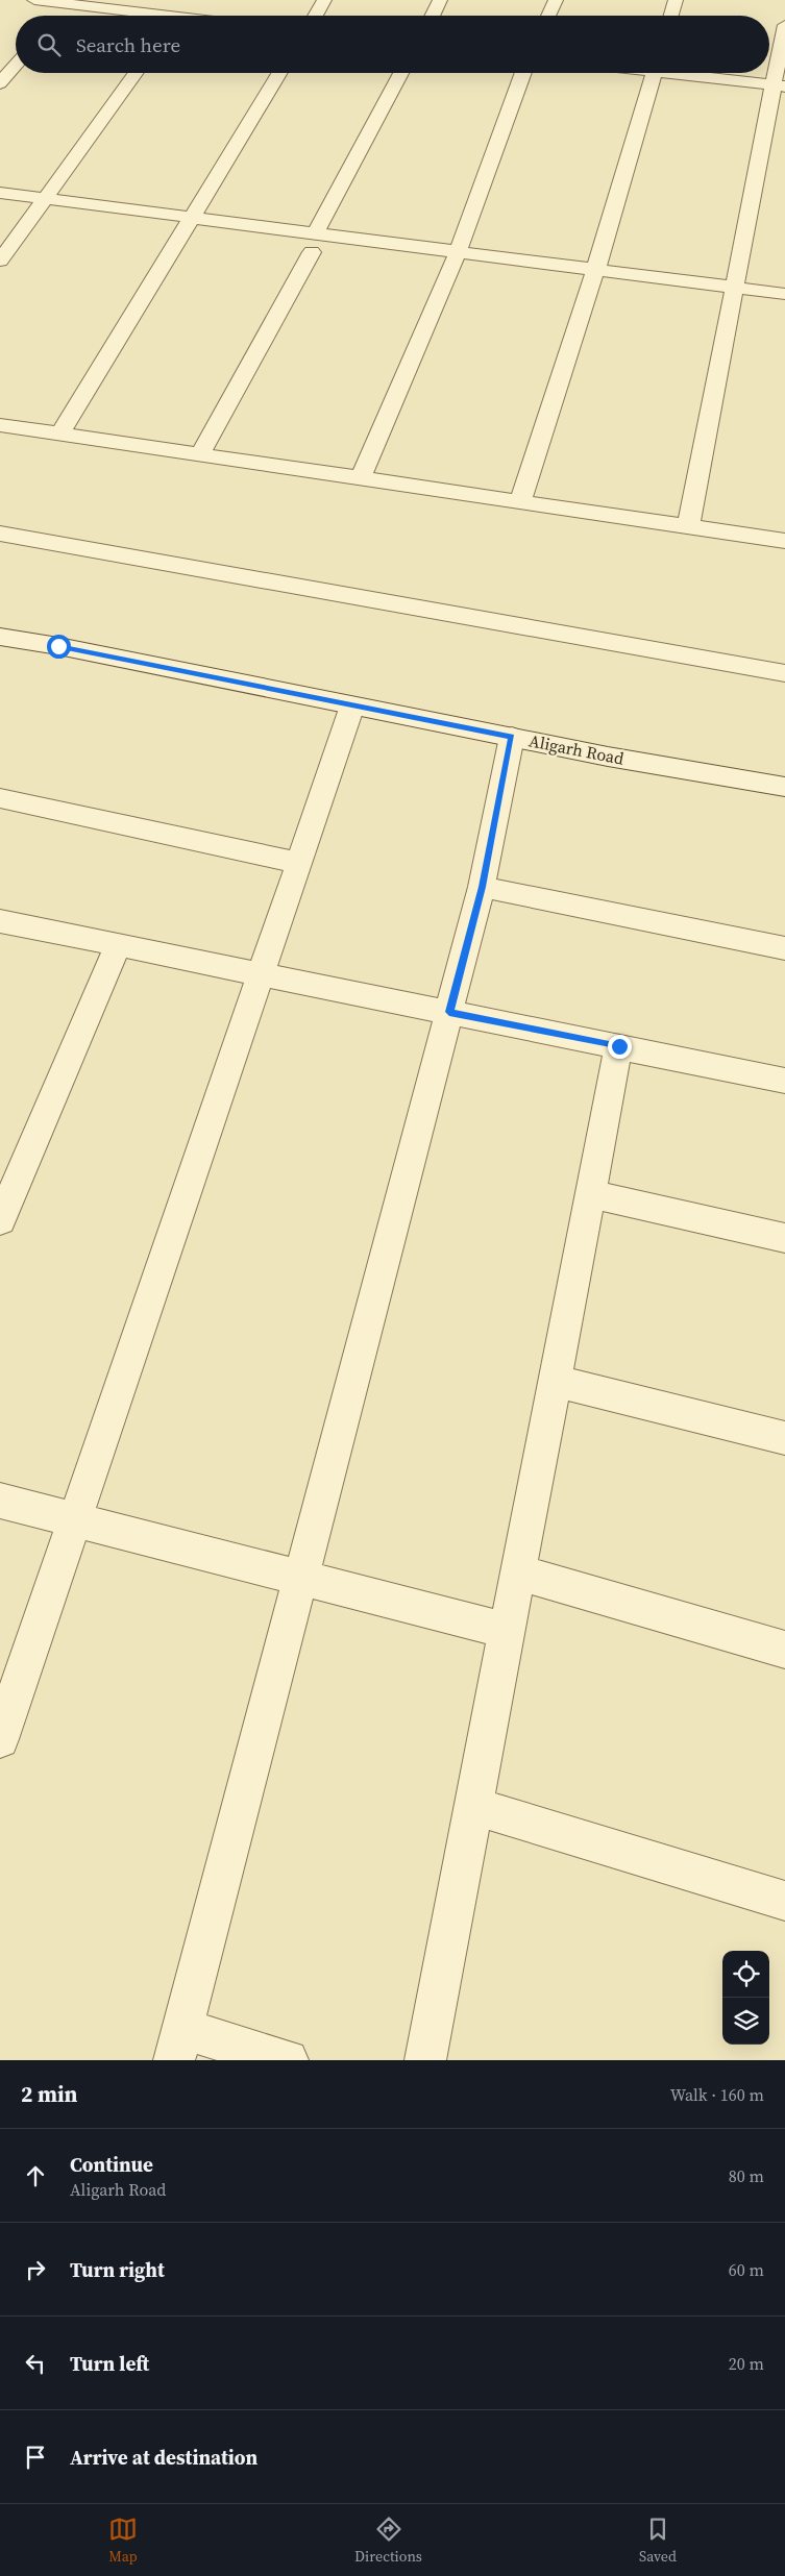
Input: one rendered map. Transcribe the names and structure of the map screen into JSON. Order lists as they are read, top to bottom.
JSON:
{
  "streets": {
    "street": ["Aligarh Road"]
  },
  "page": {
    "search": "Search here",
    "heading": ["2 min", "Walk · 160 m"],
    "list": [
      ["Continue", "Aligarh Road", "80 m"],
      ["Turn right", "60 m"],
      ["Turn left", "20 m"],
      "Arrive at destination"
    ],
    "nav": ["Map", "Directions", "Saved"]
  }
}
